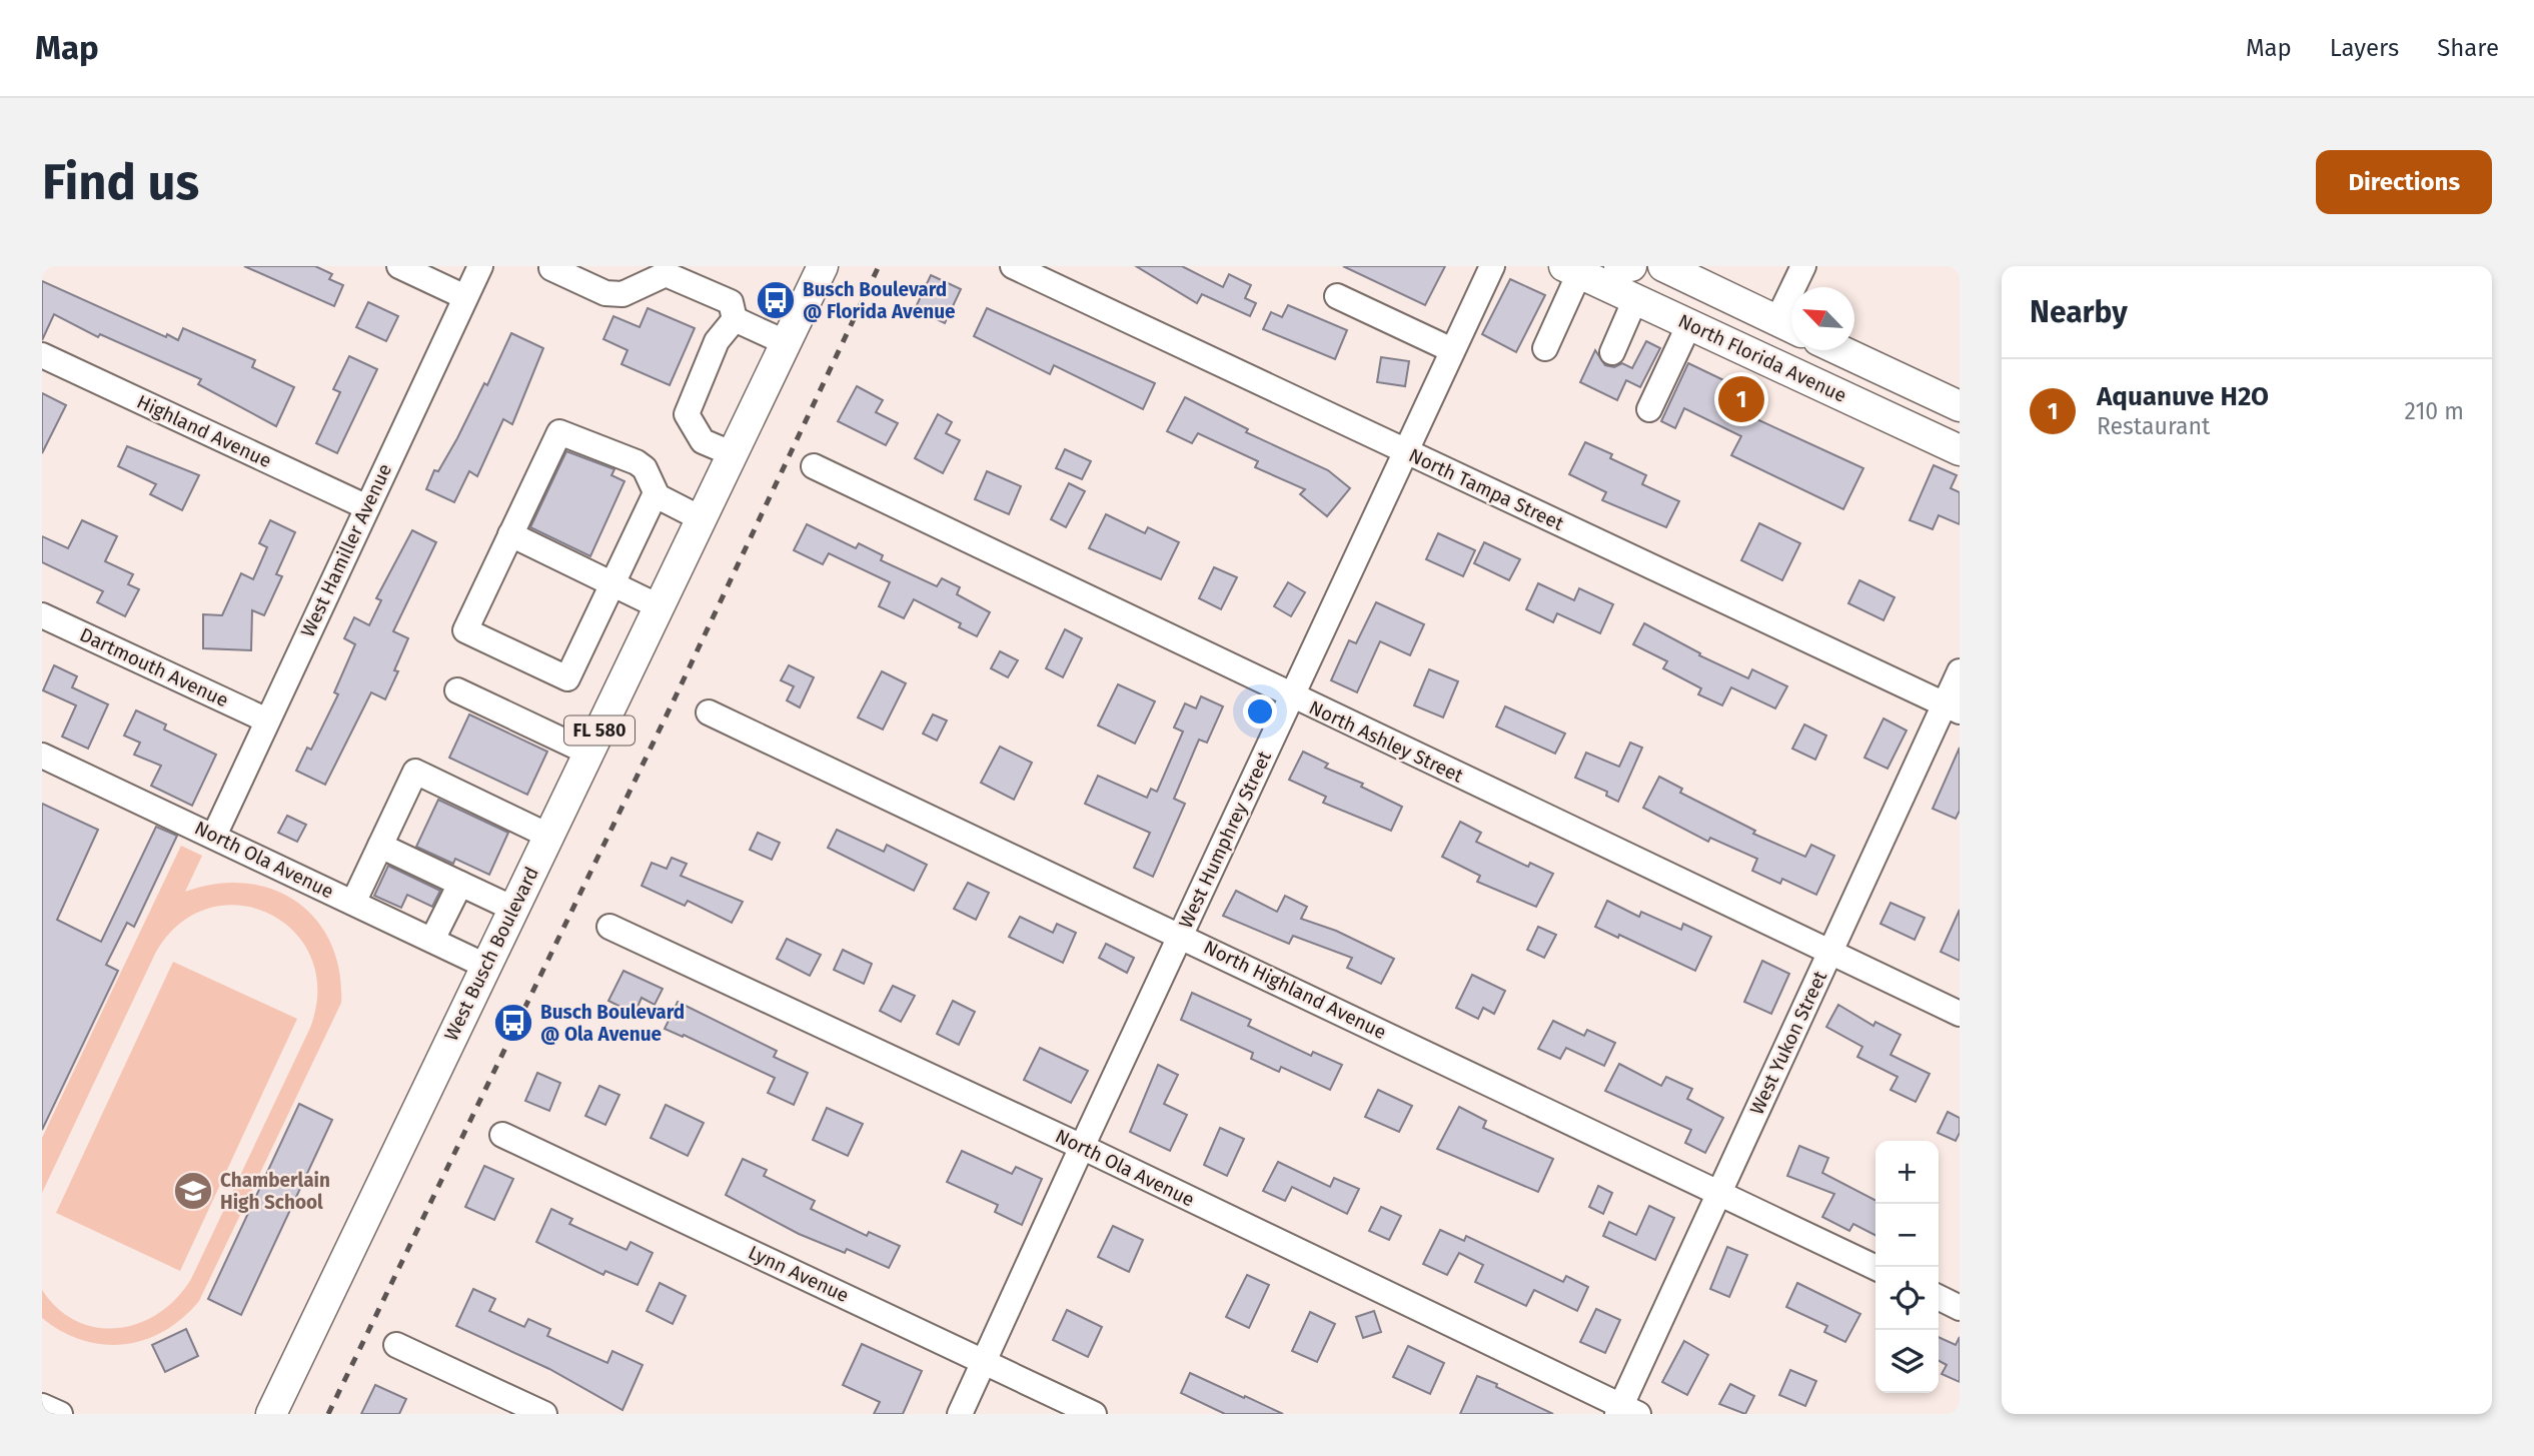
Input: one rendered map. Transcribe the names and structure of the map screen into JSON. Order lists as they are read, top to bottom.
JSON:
{
  "streets": {
    "main road": ["North Florida Avenue", "FL 580", "West Busch Boulevard"],
    "street": [
      "Highland Avenue",
      "North Tampa Street",
      "West Hamiller Avenue",
      "Dartmouth Avenue",
      "North Ashley Street",
      "West Humphrey Street",
      "North Ola Avenue",
      "North Highland Avenue",
      "West Yukon Street",
      "Lynn Avenue"
    ]
  },
  "crossings": [
    ["Highland Avenue", "West Hamiller Avenue"],
    ["North Tampa Street", "West Humphrey Street"],
    ["North Tampa Street", "West Yukon Street"],
    ["West Hamiller Avenue", "Dartmouth Avenue"],
    ["West Hamiller Avenue", "North Ola Avenue"],
    ["North Ashley Street", "West Humphrey Street"],
    ["North Ashley Street", "West Yukon Street"],
    ["West Humphrey Street", "North Ola Avenue"],
    ["West Humphrey Street", "North Highland Avenue"],
    ["West Humphrey Street", "Lynn Avenue"],
    ["North Ola Avenue", "West Busch Boulevard"],
    ["North Ola Avenue", "West Yukon Street"],
    ["North Highland Avenue", "West Yukon Street"]
  ],
  "places": {
    "bus stop": ["Busch Boulevard @ Florida Avenue", "Busch Boulevard @ Ola Avenue"],
    "school or university": ["Chamberlain High School"]
  },
  "north": "top left",
  "page": {
    "header": "Map",
    "nav": ["Map", "Layers", "Share"],
    "buttons": "Directions",
    "title": "Find us",
    "heading": "Nearby",
    "list": [
      {
        "mark": "1",
        "name": "Aquanuve H2O",
        "note": "Restaurant",
        "value": "210 m"
      }
    ],
    "pins": "1",
    "map_buttons": ["+", "−"]
  }
}
